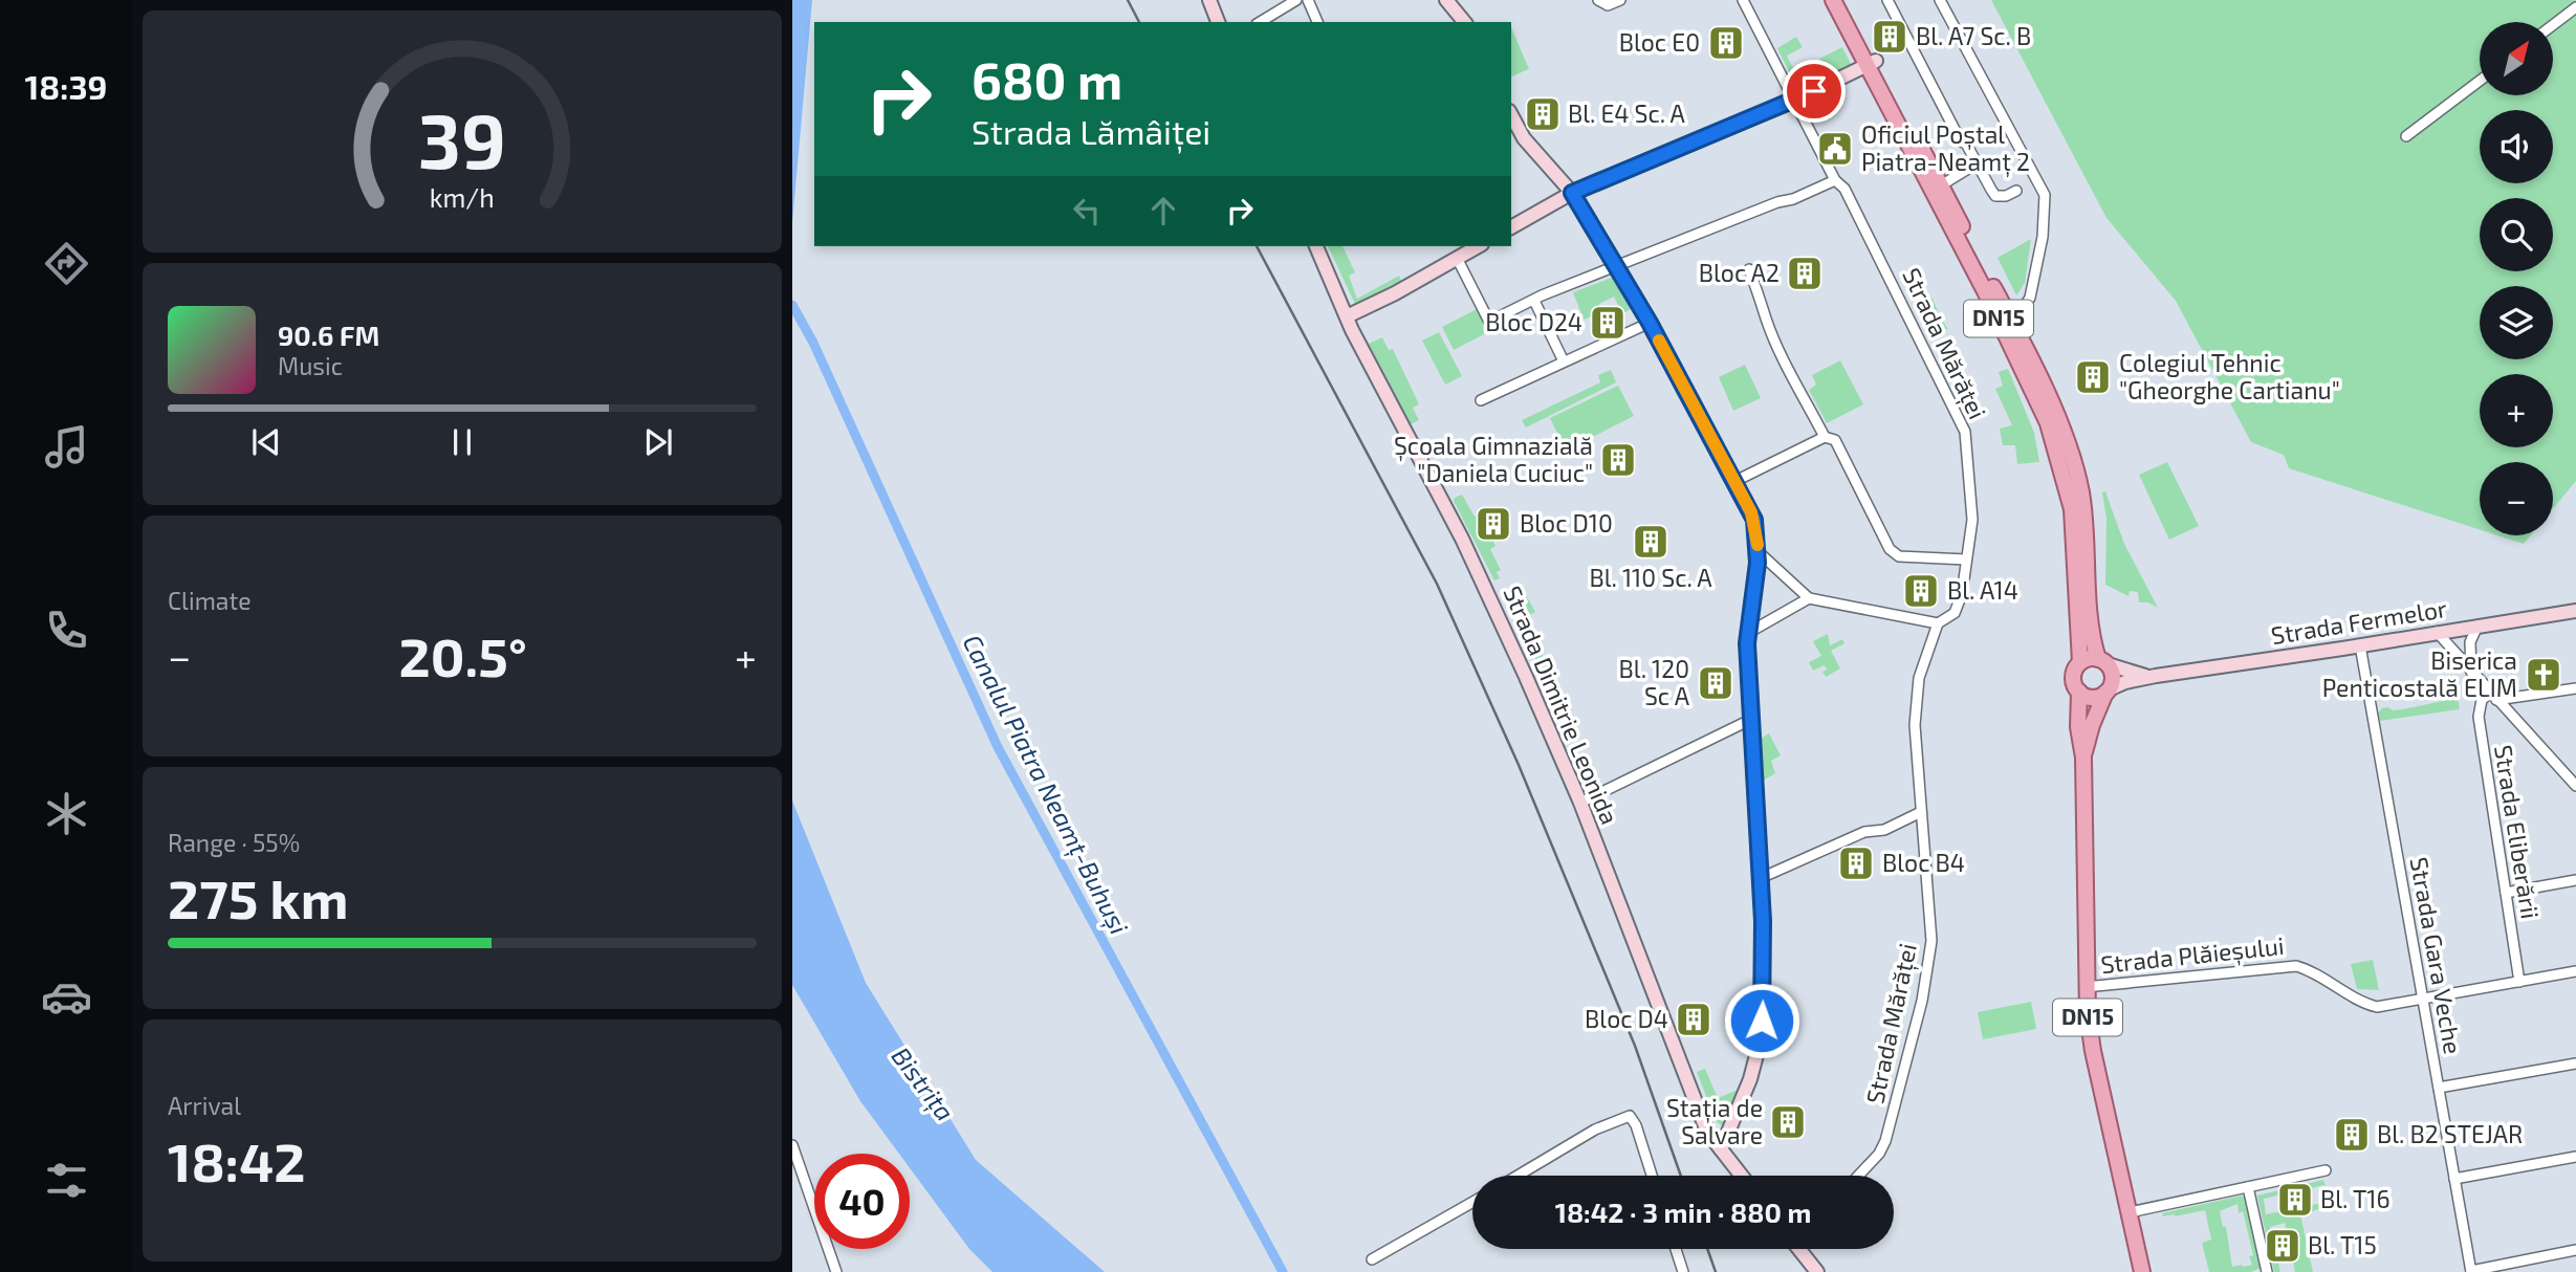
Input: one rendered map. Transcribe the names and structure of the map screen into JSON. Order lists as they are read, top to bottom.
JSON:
{
  "streets": {
    "main road": ["DN15"],
    "street": [
      "Strada Mărăței",
      "Strada Fermelor",
      "Strada Dimitrie Leonida",
      "Strada Eliberării",
      "Strada Plăieșului",
      "Strada Gara Veche"
    ]
  },
  "crossings": [
    ["DN15", "Strada Fermelor"],
    ["DN15", "Strada Plăieșului"],
    ["Strada Fermelor", "Strada Gara Veche"],
    ["Strada Eliberării", "Strada Plăieșului"],
    ["Strada Plăieșului", "Strada Gara Veche"]
  ],
  "water": ["Canalul Piatra Neamț-Buhuși", "Bistrița"],
  "places": {
    "building": [
      "Bl. A7 Sc. B",
      "Bloc E0",
      "Bl. E4 Sc. A",
      "Bloc A2",
      "Bloc D24",
      "Colegiul Tehnic \"Gheorghe Cartianu\"",
      "Școala Gimnazială \"Daniela Cuciuc\"",
      "Bloc D10",
      "Bl. 110 Sc. A",
      "Bl. A14",
      "Bl. 120 Sc A",
      "Bloc B4",
      "Bloc D4",
      "Stația de Salvare",
      "Bl. B2 STEJAR",
      "Bl. T16",
      "Bl. T15"
    ],
    "public building": ["Oficiul Poștal Piatra-Neamț 2"],
    "church": ["Biserica Penticostală ELIM"]
  },
  "north": "top right",
  "page": {
    "tabs": "18:39",
    "map_buttons": ["+", "−"],
    "turn": ["680 m", "Strada Lămâiței"],
    "song": ["90.6 FM", "Music"],
    "tile": [
      "Climate",
      ["Range · 55%", "275 km"],
      ["Arrival", "18:42"]
    ],
    "heat": ["−", "20.5°", "+"],
    "limit": "40",
    "trip": "18:42 · 3 min · 880 m",
    "gauge": ["39", "km/h"]
  }
}
